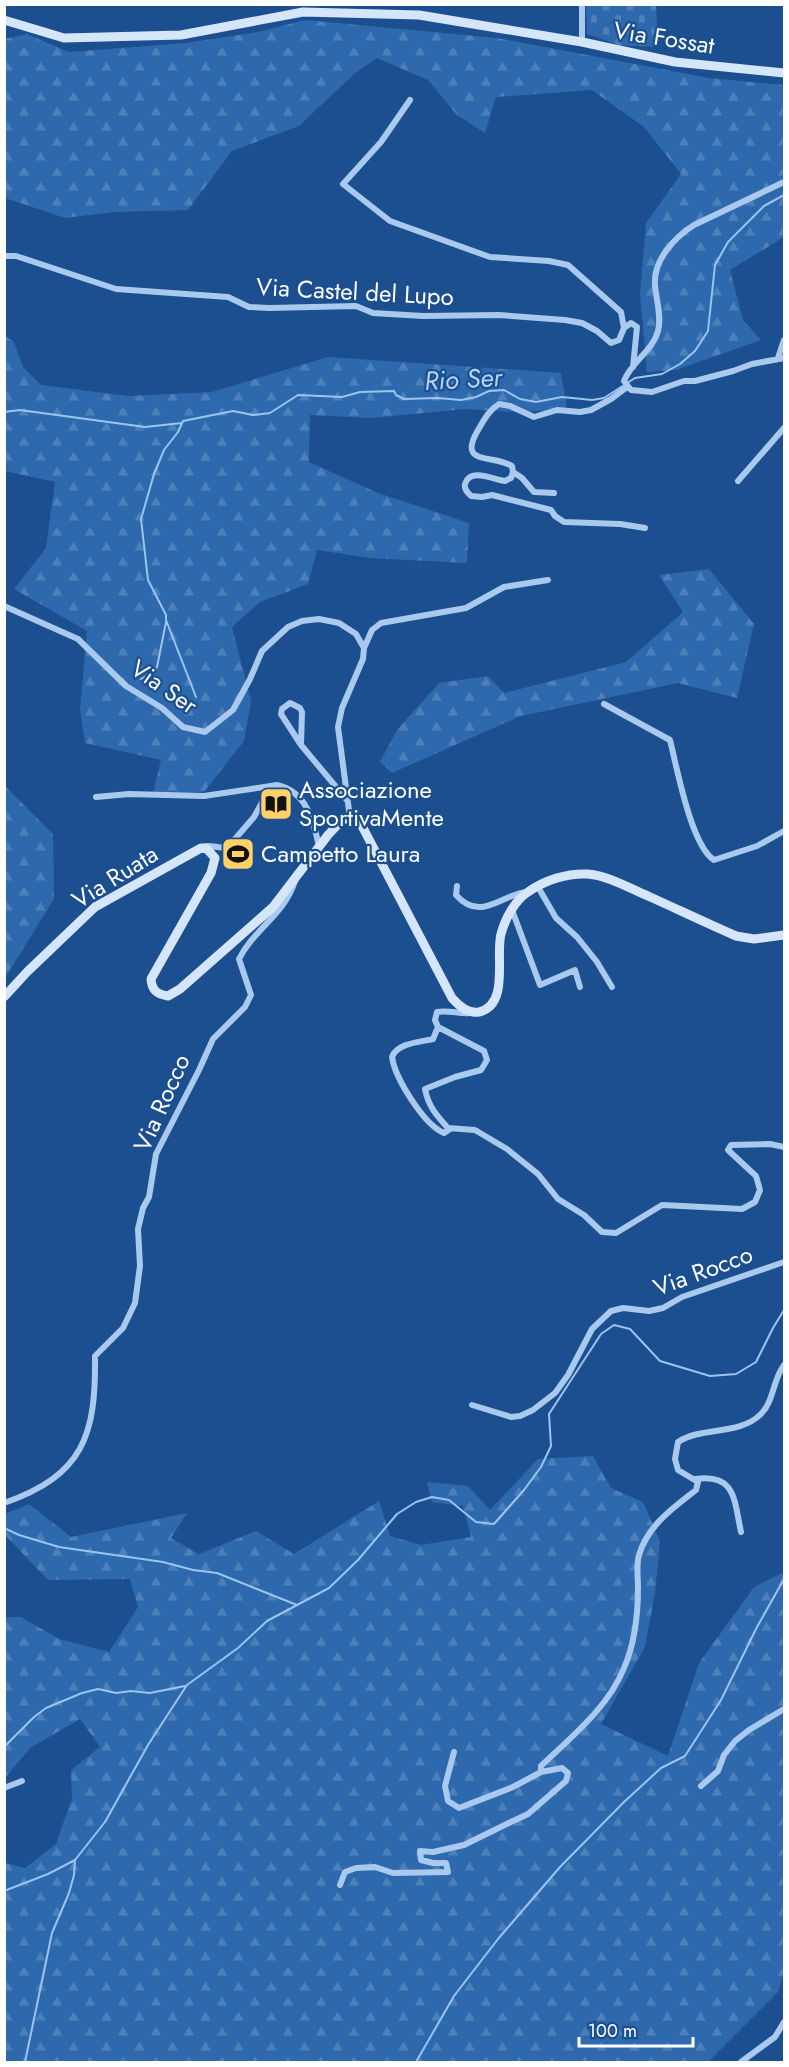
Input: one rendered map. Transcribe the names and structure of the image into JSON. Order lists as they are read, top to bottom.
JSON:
{
  "streets": {
    "street": [
      "Via Fossat",
      "Via Castel del Lupo",
      "Via Ser",
      "Via Ruata",
      "Via Rocco"
    ]
  },
  "crossings": [
    ["Via Ruata", "Via Rocco"]
  ],
  "water": ["Rio Ser"],
  "places": {
    "library": ["Associazione SportivaMente"],
    "sports": ["Campetto Laura"]
  },
  "scale_bar": "100 m"
}
